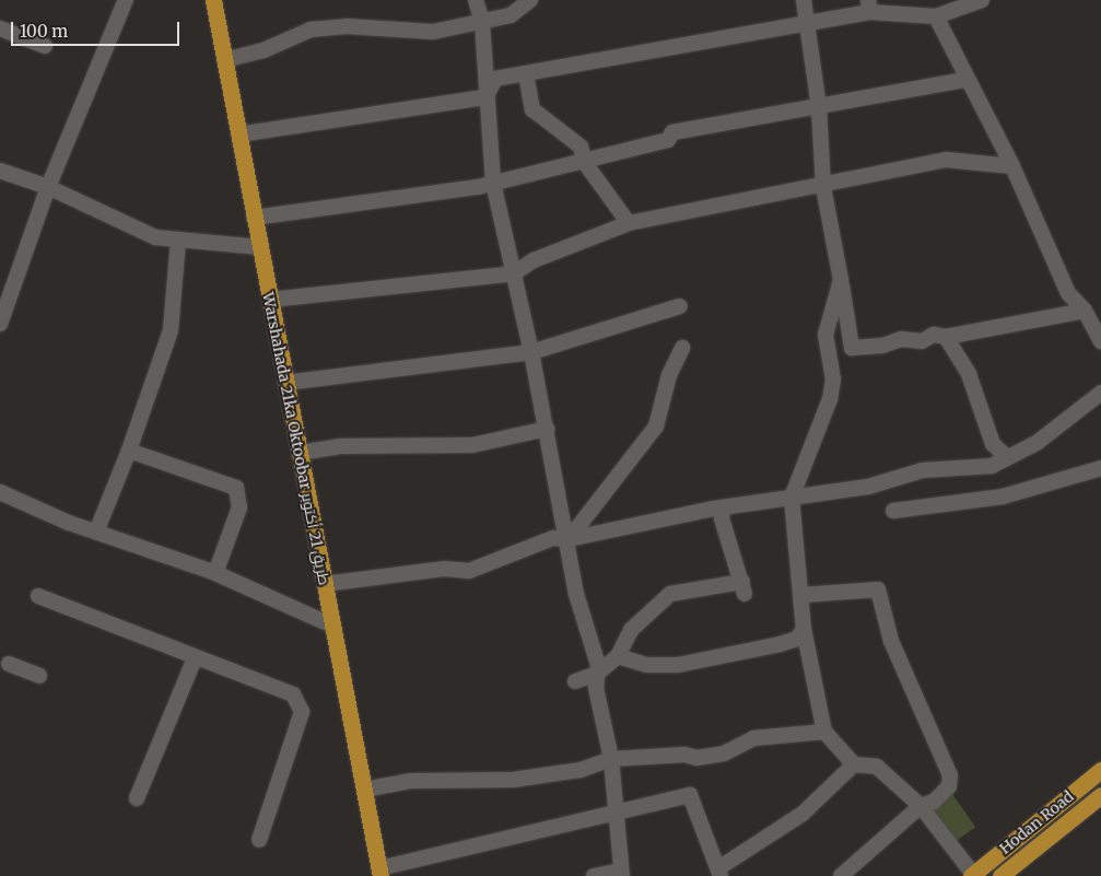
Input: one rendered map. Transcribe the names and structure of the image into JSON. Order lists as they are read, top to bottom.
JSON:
{
  "streets": {
    "main road": ["Warshahada 21ka Oktoobar طريق 21 أكتوبر", "Hodan Road"]
  },
  "scale_bar": "100 m"
}
